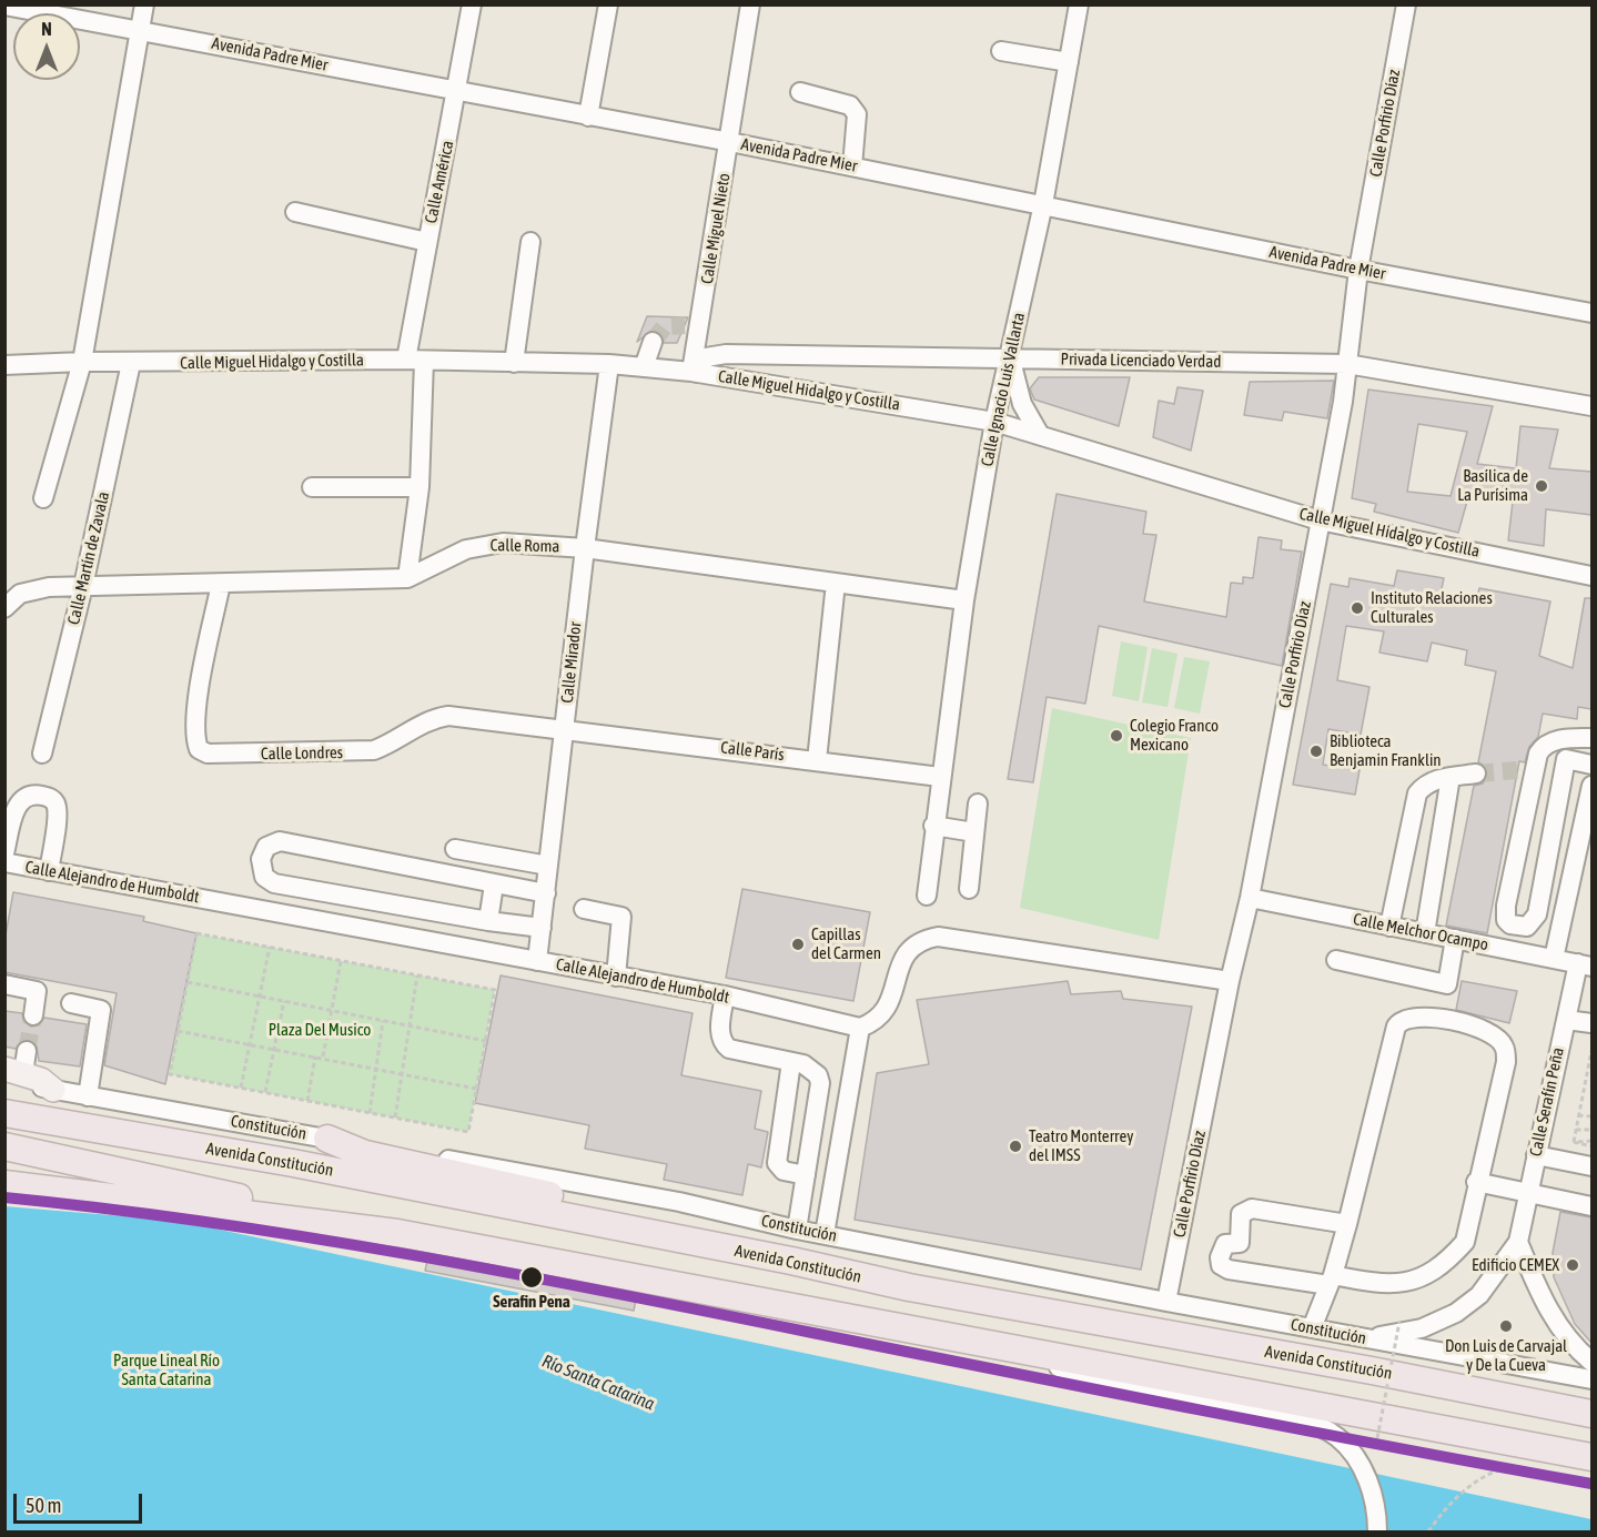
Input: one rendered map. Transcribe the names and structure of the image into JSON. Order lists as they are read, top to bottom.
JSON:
{
  "streets": {
    "highway": ["Avenida Constitución"],
    "street": [
      "Avenida Padre Mier",
      "Calle Porfirio Díaz",
      "Calle América",
      "Calle Miguel Nieto",
      "Privada Licenciado Verdad",
      "Calle Miguel Hidalgo y Costilla",
      "Calle Ignacio Luis Vallarta",
      "Calle Roma",
      "Calle Martín de Zavala",
      "Calle Mirador",
      "Calle París",
      "Calle Londres",
      "Calle Alejandro de Humboldt",
      "Calle Melchor Ocampo",
      "Calle Serafín Peña",
      "Constitución"
    ]
  },
  "crossings": [
    ["Avenida Padre Mier", "Calle Porfirio Díaz"],
    ["Avenida Padre Mier", "Calle América"],
    ["Avenida Padre Mier", "Calle Miguel Nieto"],
    ["Avenida Padre Mier", "Calle Ignacio Luis Vallarta"],
    ["Calle Porfirio Díaz", "Privada Licenciado Verdad"],
    ["Calle Porfirio Díaz", "Calle Miguel Hidalgo y Costilla"],
    ["Calle Porfirio Díaz", "Calle Melchor Ocampo"],
    ["Calle Porfirio Díaz", "Constitución"],
    ["Calle América", "Calle Miguel Hidalgo y Costilla"],
    ["Calle América", "Calle Roma"],
    ["Calle Miguel Nieto", "Privada Licenciado Verdad"],
    ["Calle Miguel Nieto", "Calle Miguel Hidalgo y Costilla"],
    ["Privada Licenciado Verdad", "Calle Miguel Hidalgo y Costilla"],
    ["Privada Licenciado Verdad", "Calle Ignacio Luis Vallarta"],
    ["Calle Miguel Hidalgo y Costilla", "Calle Ignacio Luis Vallarta"],
    ["Calle Miguel Hidalgo y Costilla", "Calle Martín de Zavala"],
    ["Calle Miguel Hidalgo y Costilla", "Calle Mirador"],
    ["Calle Ignacio Luis Vallarta", "Calle Roma"],
    ["Calle Ignacio Luis Vallarta", "Calle París"],
    ["Calle Roma", "Calle Martín de Zavala"],
    ["Calle Roma", "Calle Mirador"],
    ["Calle Roma", "Calle Londres"],
    ["Calle Mirador", "Calle París"],
    ["Calle Mirador", "Calle Londres"],
    ["Calle Mirador", "Calle Alejandro de Humboldt"],
    ["Calle París", "Calle Londres"],
    ["Calle Melchor Ocampo", "Calle Serafín Peña"],
    ["Calle Serafín Peña", "Constitución"]
  ],
  "water": ["Río Santa Catarina"],
  "parks": ["Plaza Del Musico", "Parque Lineal Río Santa Catarina"],
  "places": [
    "Basílica de La Purísima",
    "Instituto Relaciones Culturales",
    "Colegio Franco Mexicano",
    "Biblioteca Benjamin Franklin",
    "Capillas del Carmen",
    "Teatro Monterrey del IMSS",
    "Edificio CEMEX",
    "Serafin Pena",
    "Don Luis de Carvajal y De la Cueva"
  ],
  "scale_bar": "50 m",
  "north": "top"
}
